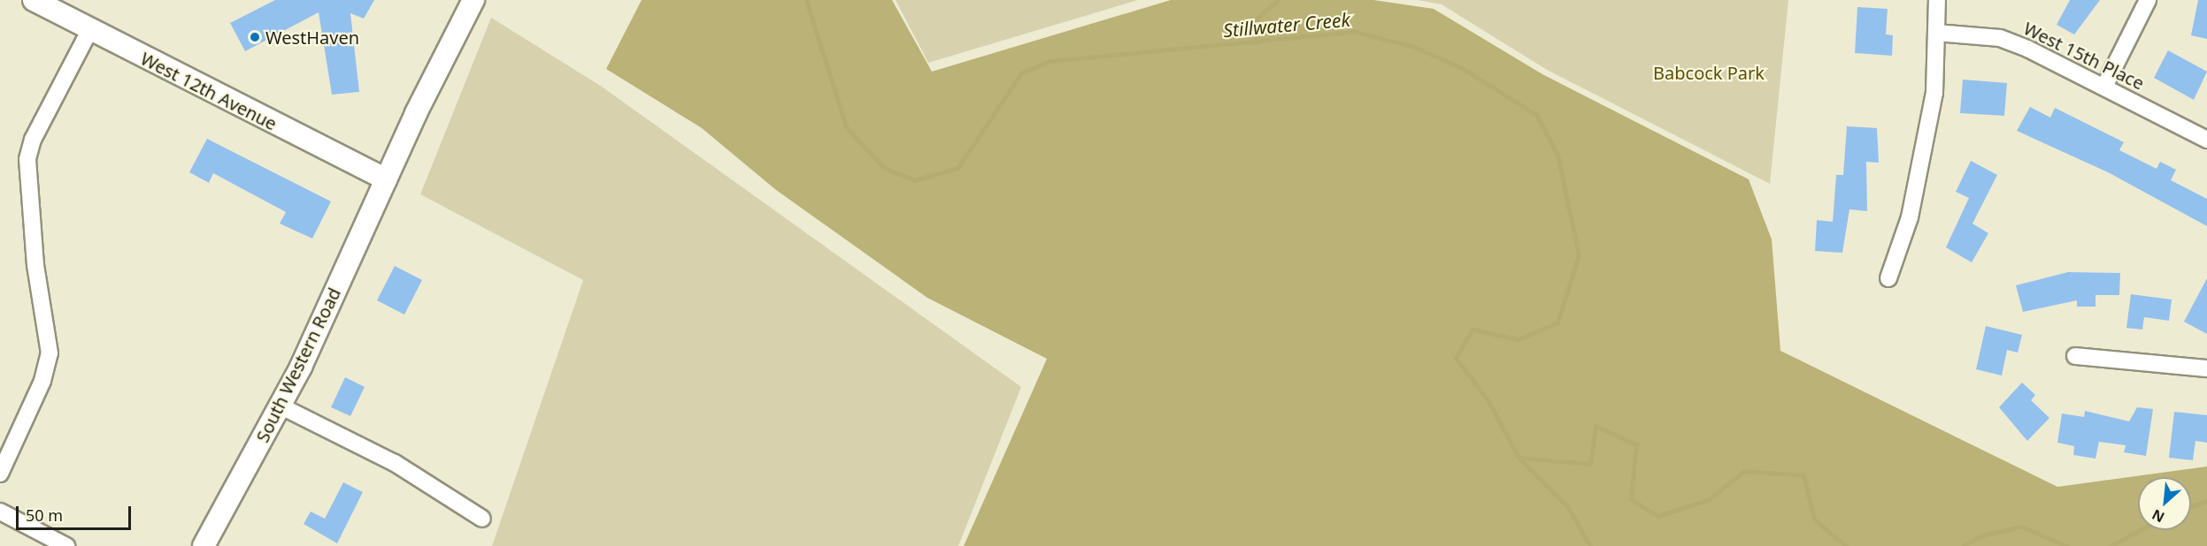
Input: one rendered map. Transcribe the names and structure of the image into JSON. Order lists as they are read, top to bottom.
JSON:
{
  "streets": {
    "main road": ["West 12th Avenue", "South Western Road"],
    "street": ["West 15th Place"]
  },
  "crossings": [
    ["West 12th Avenue", "South Western Road"]
  ],
  "water": ["Stillwater Creek"],
  "parks": ["Babcock Park"],
  "places": ["WestHaven"],
  "scale_bar": "50 m",
  "north": "bottom left"
}
